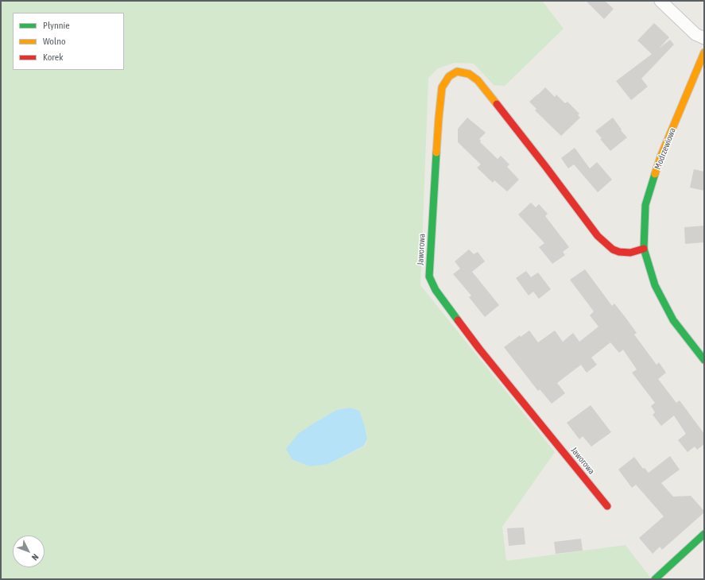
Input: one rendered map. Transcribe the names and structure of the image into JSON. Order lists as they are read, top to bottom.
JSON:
{
  "streets": {
    "street": ["Modrzewiowa", "Jaworowa"]
  },
  "crossings": [
    ["Modrzewiowa", "Jaworowa"]
  ],
  "legend": ["Płynnie", "Wolno", "Korek"],
  "north": "bottom right"
}
